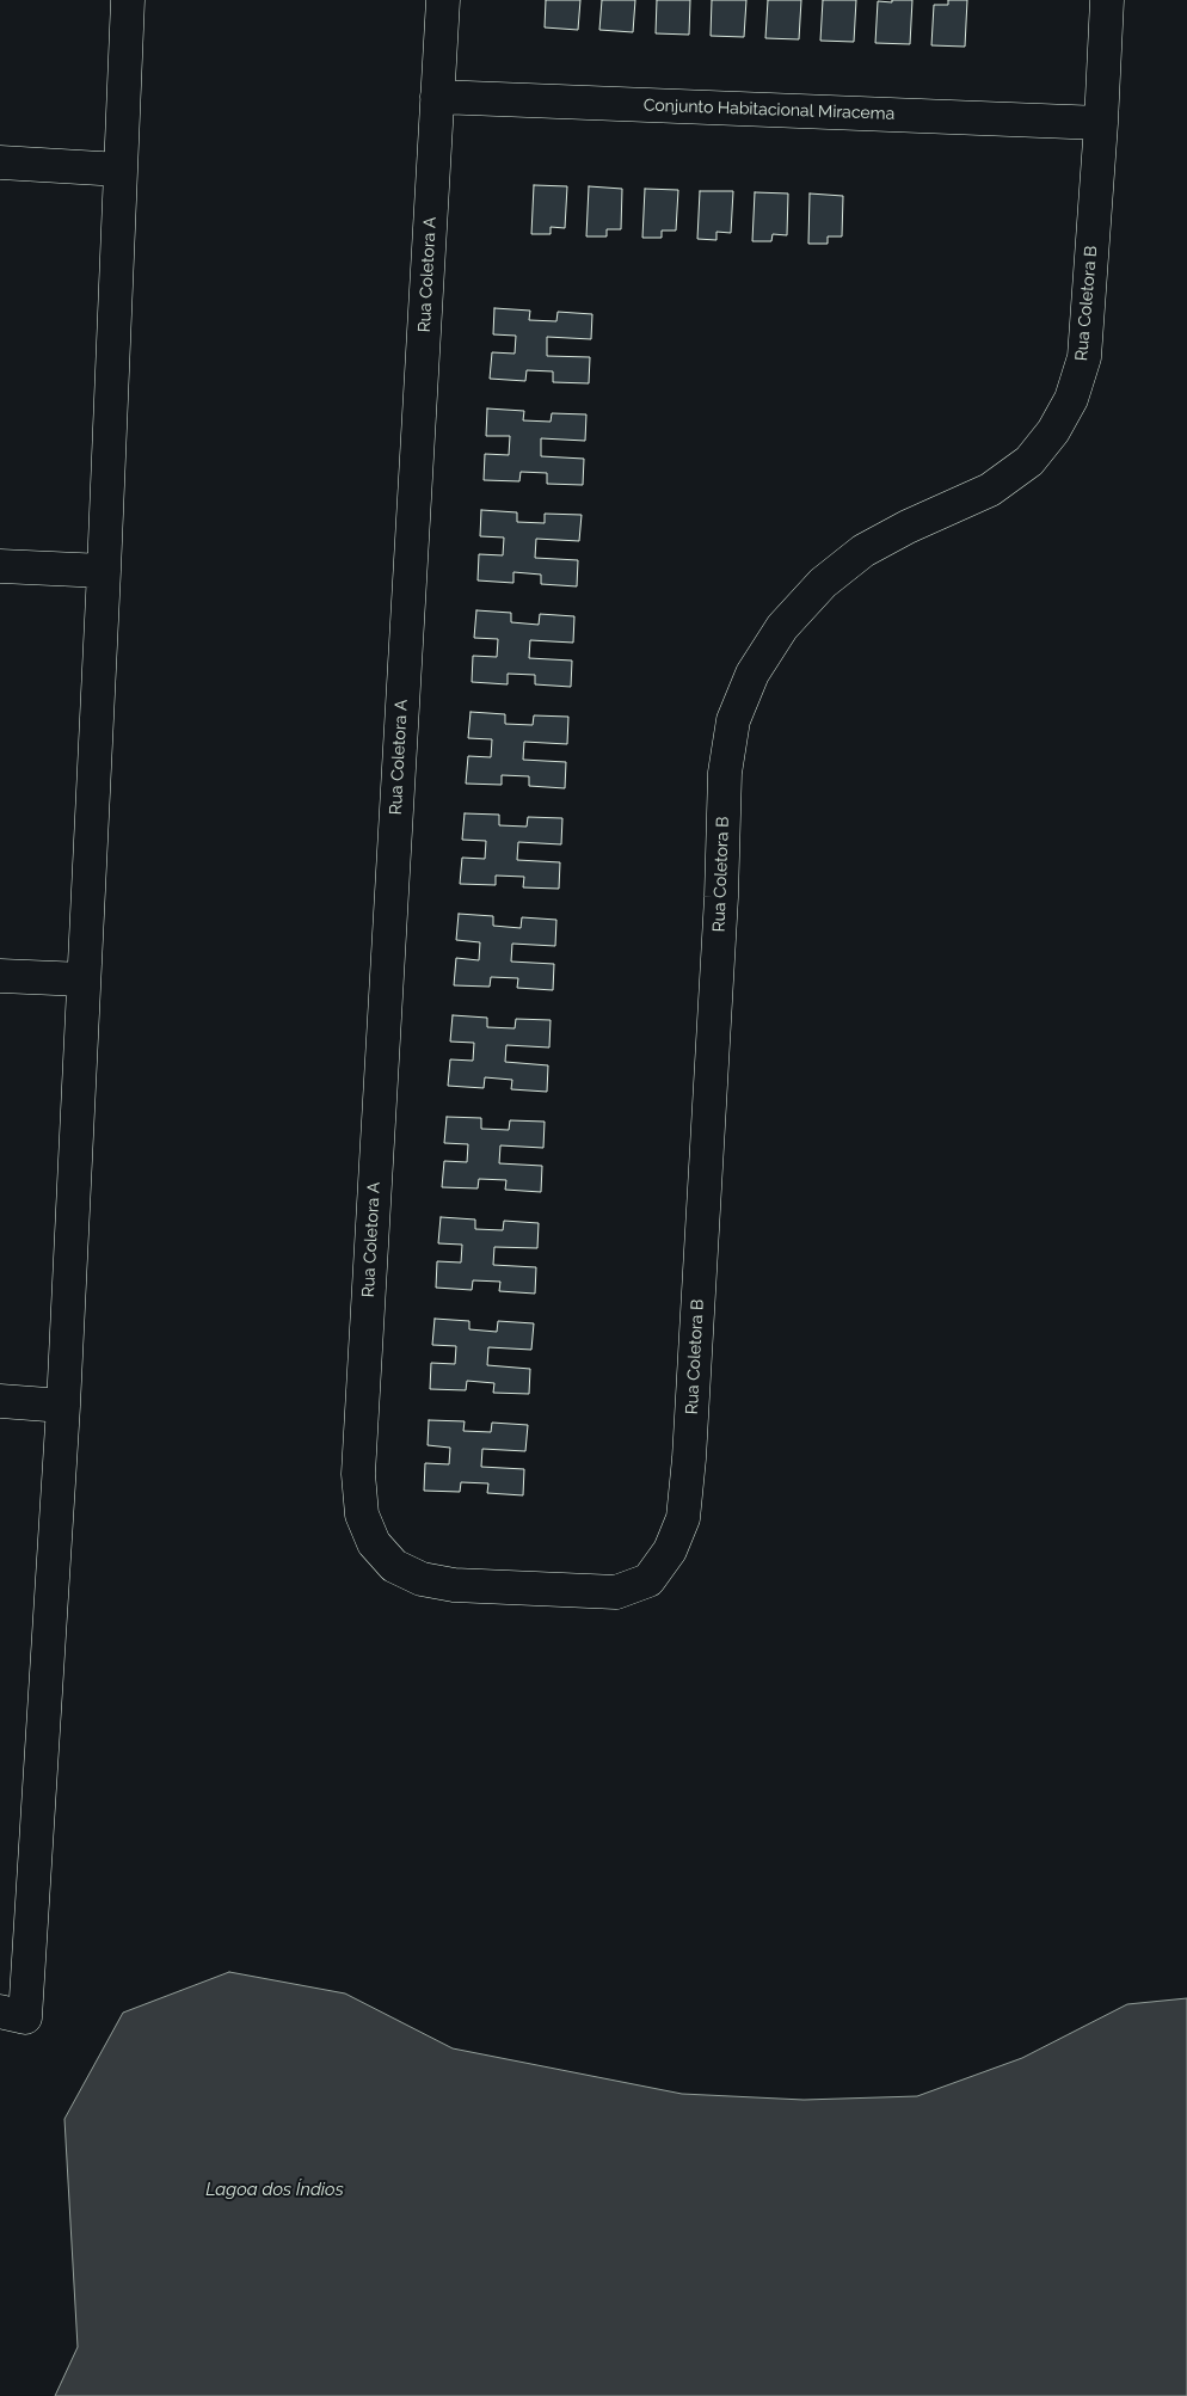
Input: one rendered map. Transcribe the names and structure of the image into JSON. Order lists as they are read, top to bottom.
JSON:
{
  "streets": {
    "street": ["Conjunto Habitacional Miracema", "Rua Coletora A", "Rua Coletora B"]
  },
  "crossings": [
    ["Conjunto Habitacional Miracema", "Rua Coletora A"],
    ["Conjunto Habitacional Miracema", "Rua Coletora B"],
    ["Rua Coletora A", "Rua Coletora B"]
  ],
  "water": ["Lagoa dos Índios"]
}
